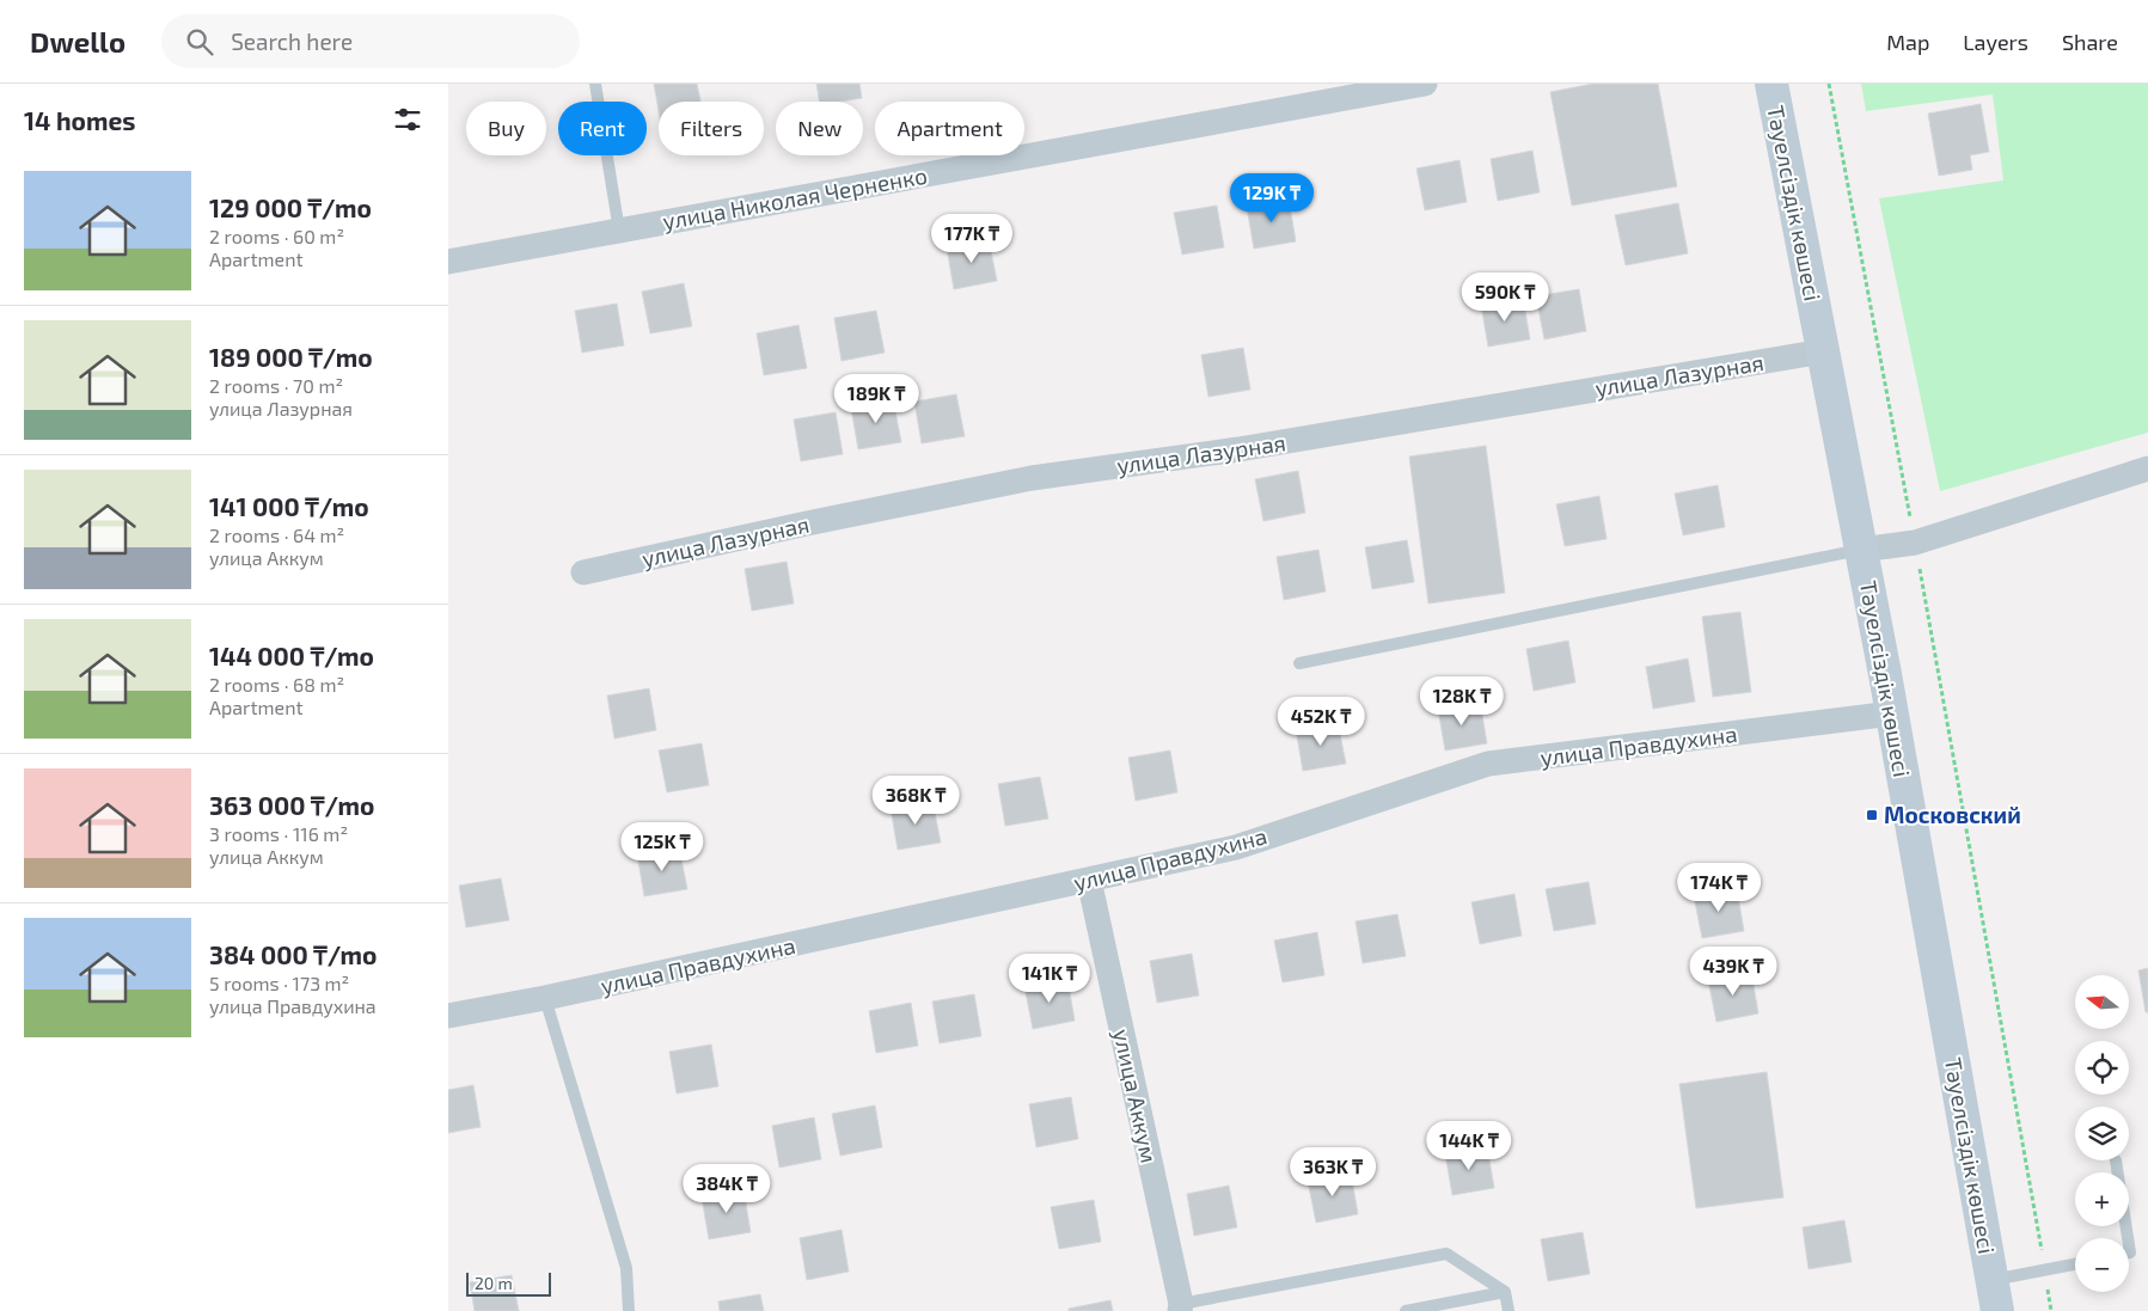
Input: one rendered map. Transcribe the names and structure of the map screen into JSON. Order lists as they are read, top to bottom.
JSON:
{
  "streets": {
    "main road": ["Тәуелсіздік көшесі"],
    "street": [
      "улица Николая Черненко",
      "улица Лазурная",
      "улица Правдухина",
      "улица Аккум"
    ]
  },
  "crossings": [
    ["Тәуелсіздік көшесі", "улица Лазурная"],
    ["Тәуелсіздік көшесі", "улица Правдухина"],
    ["улица Правдухина", "улица Аккум"]
  ],
  "places": {
    "transit": ["Московский"]
  },
  "scale_bar": "20 m",
  "north": "left",
  "page": {
    "header": "Dwello",
    "search": "Search here",
    "nav": ["Map", "Layers", "Share"],
    "heading": "14 homes",
    "chip": [
      "Buy",
      "Rent",
      "Filters",
      "New",
      "Apartment"
    ],
    "list": [
      {
        "name": "129 000 ₸/mo",
        "note": "2 rooms · 60 m² · Apartment"
      },
      {
        "name": "189 000 ₸/mo",
        "note": "2 rooms · 70 m² · улица Лазурная"
      },
      {
        "name": "141 000 ₸/mo",
        "note": "2 rooms · 64 m² · улица Аккум"
      },
      {
        "name": "144 000 ₸/mo",
        "note": "2 rooms · 68 m² · Apartment"
      },
      {
        "name": "363 000 ₸/mo",
        "note": "3 rooms · 116 m² · улица Аккум"
      },
      {
        "name": "384 000 ₸/mo",
        "note": "5 rooms · 173 m² · улица Правдухина"
      }
    ],
    "price": [
      "129K ₸",
      "177K ₸",
      "590K ₸",
      "189K ₸",
      "128K ₸",
      "452K ₸",
      "368K ₸",
      "125K ₸",
      "174K ₸",
      "439K ₸",
      "141K ₸",
      "144K ₸",
      "363K ₸",
      "384K ₸"
    ],
    "map_buttons": ["+", "−"],
    "scale": "20 m"
  }
}
